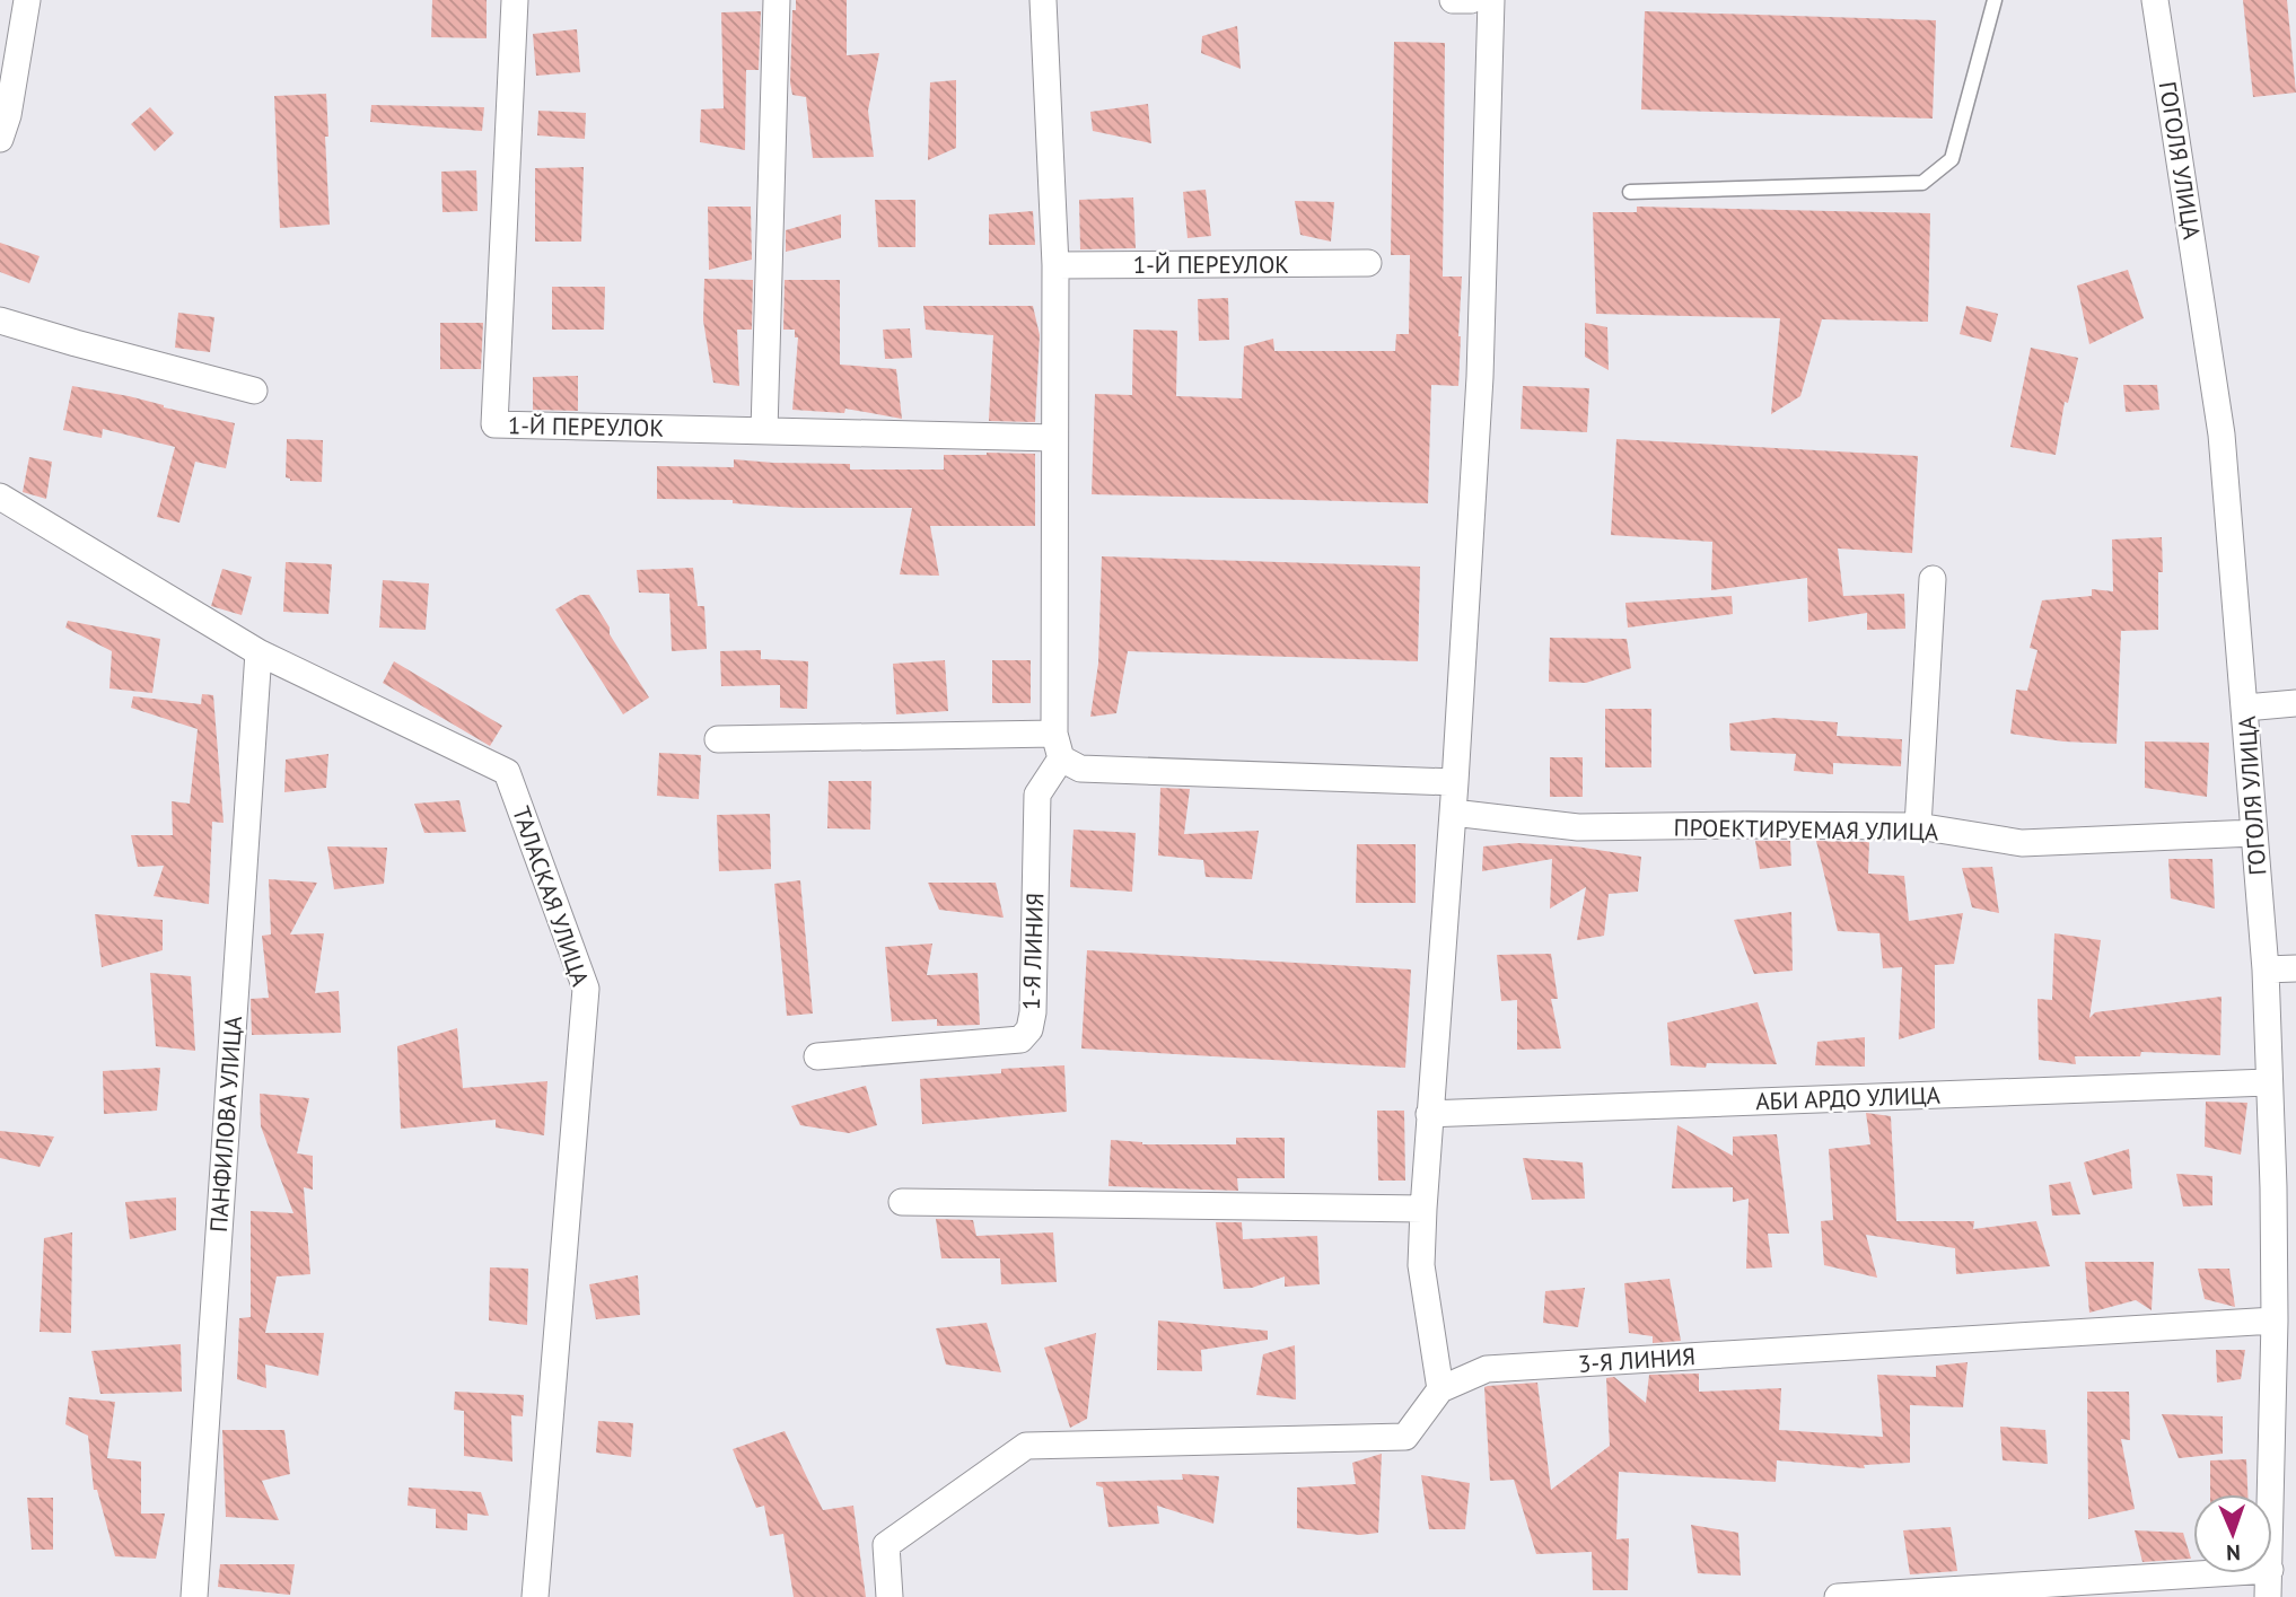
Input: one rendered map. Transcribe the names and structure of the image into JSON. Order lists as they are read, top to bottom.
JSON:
{
  "streets": {
    "street": [
      "ГОГОЛЯ УЛИЦА",
      "1-Й ПЕРЕУЛОК",
      "ПРОЕКТИРУЕМАЯ УЛИЦА",
      "ТАЛАСКАЯ УЛИЦА",
      "1-Я ЛИНИЯ",
      "АБИ АРДО УЛИЦА",
      "ПАНФИЛОВА УЛИЦА",
      "3-Я ЛИНИЯ"
    ]
  },
  "crossings": [
    ["ГОГОЛЯ УЛИЦА", "ПРОЕКТИРУЕМАЯ УЛИЦА"],
    ["ГОГОЛЯ УЛИЦА", "АБИ АРДО УЛИЦА"],
    ["ГОГОЛЯ УЛИЦА", "3-Я ЛИНИЯ"],
    ["ТАЛАСКАЯ УЛИЦА", "ПАНФИЛОВА УЛИЦА"]
  ],
  "north": "bottom"
}
